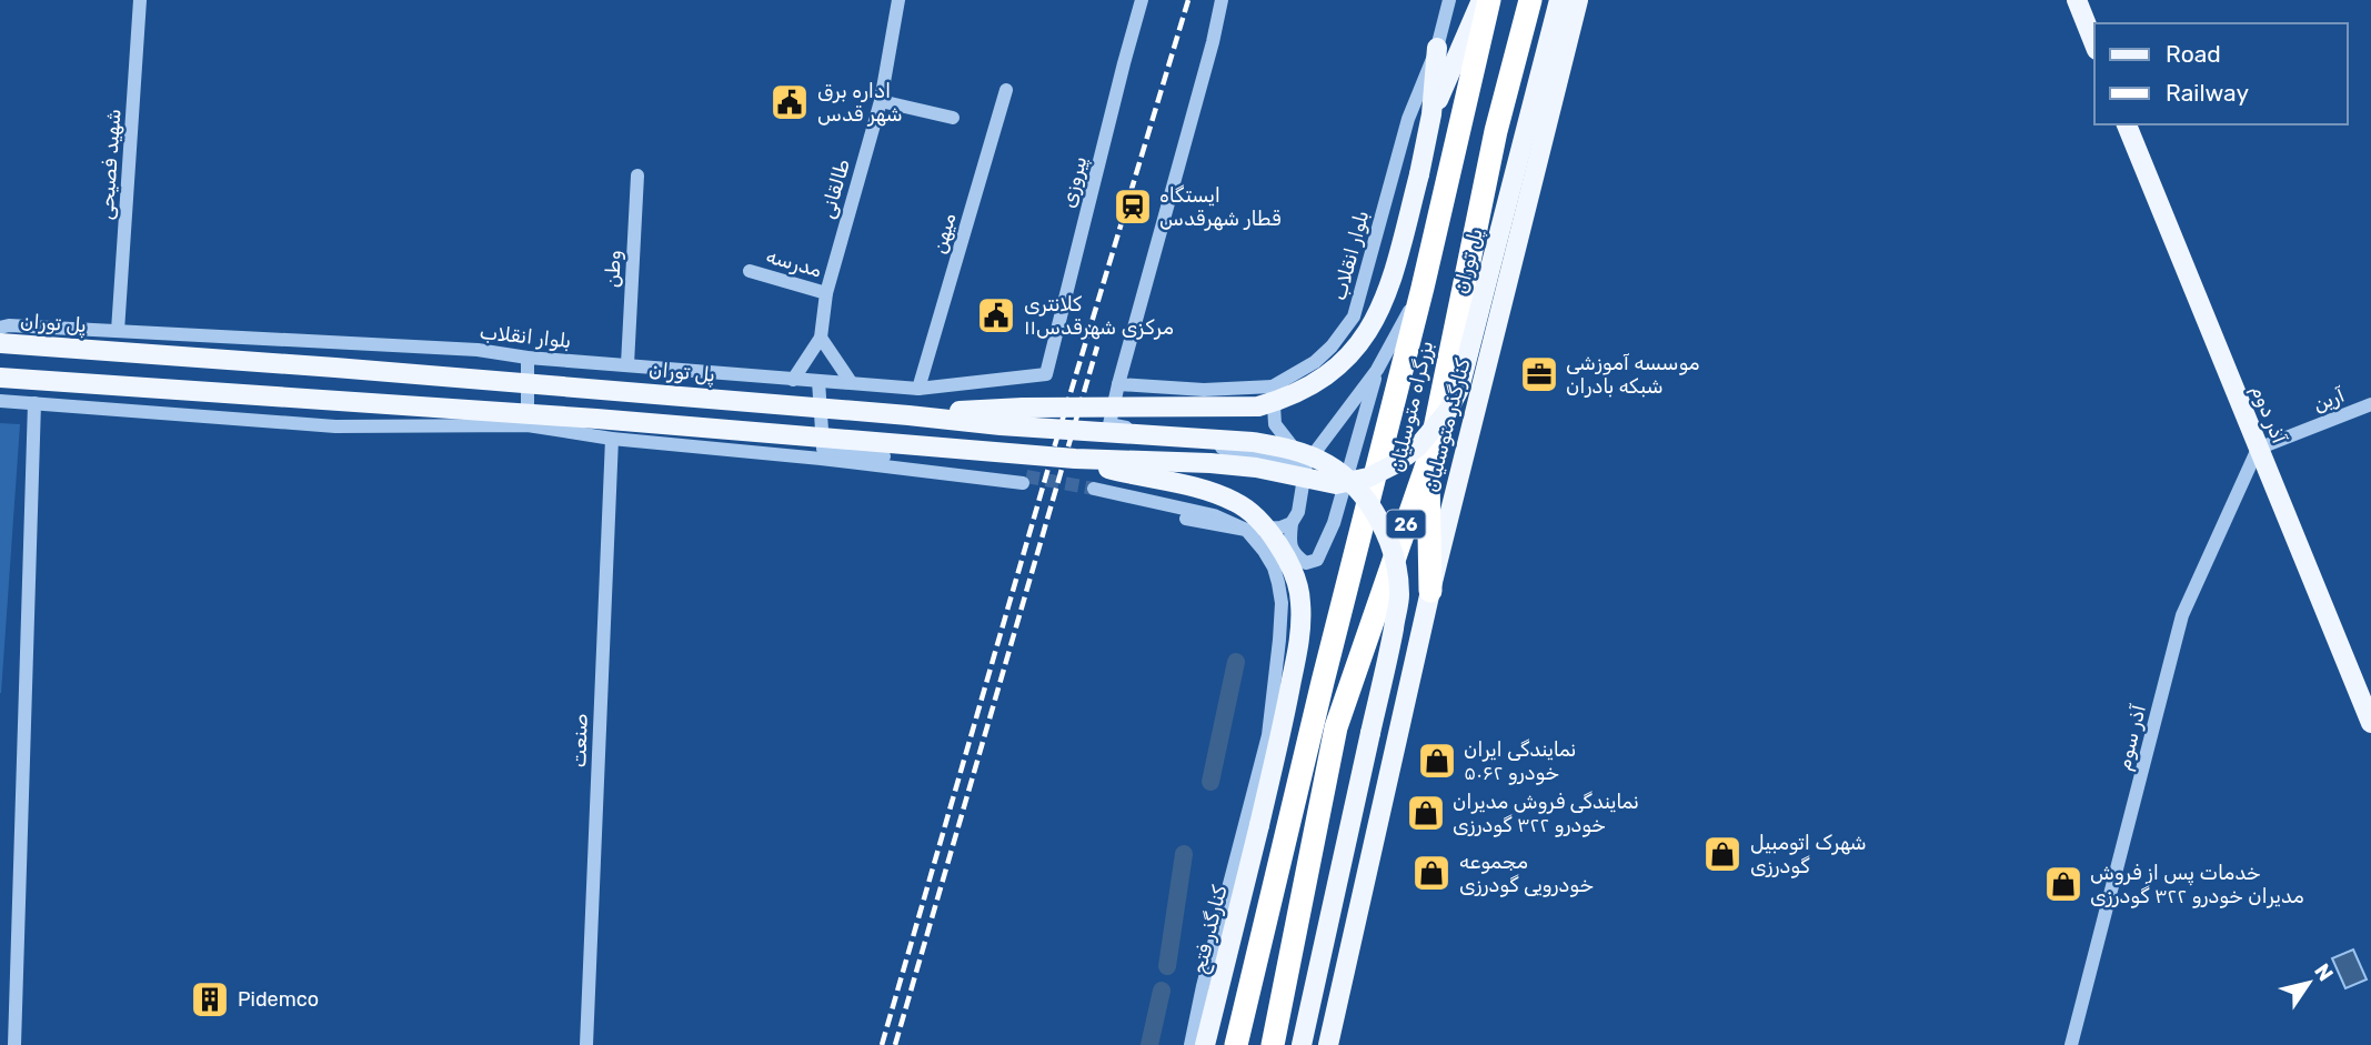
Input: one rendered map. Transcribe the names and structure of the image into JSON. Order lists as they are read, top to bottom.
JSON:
{
  "streets": {
    "highway": ["بزرگراه متوسلیان", "26"],
    "main road": [
      "پل توران",
      "آذر دوم",
      "کنارگذر متوسلیان",
      "کنارگذر فتح"
    ],
    "street": [
      "شهید فصیحی",
      "پیروزی",
      "طالقانی",
      "میهن",
      "بلوار انقلاب",
      "مدرسه",
      "وطن",
      "آرین",
      "آذر سوم",
      "صنعت"
    ]
  },
  "crossings": [
    ["شهید فصیحی", "بلوار انقلاب"],
    ["پیروزی", "بلوار انقلاب"],
    ["طالقانی", "بلوار انقلاب"],
    ["طالقانی", "مدرسه"],
    ["میهن", "بلوار انقلاب"],
    ["بلوار انقلاب", "وطن"],
    ["پل توران", "کنارگذر فتح"],
    ["آرین", "آذر دوم"],
    ["آرین", "آذر سوم"],
    ["آذر دوم", "آذر سوم"]
  ],
  "places": {
    "public building": ["اداره برق شهر قدس", "کلانتری ۱۱مرکزی شهرقدس"],
    "station": ["ایستگاه قطار شهرقدس"],
    "office": ["موسسه آموزشی شبکه بادران"],
    "shop": [
      "نمایندگی ایران خودرو ۵۰۶۲",
      "نمایندگی فروش مدیران خودرو ۳۲۲ گودرزی",
      "شهرک اتومبیل گودرزی",
      "مجموعه خودرویی گودرزی",
      "خدمات پس از فروش مدیران خودرو ۳۲۲ گودرزی"
    ],
    "building": ["Pidemco"]
  },
  "legend": ["Road", "Railway"],
  "north": "top right"
}
